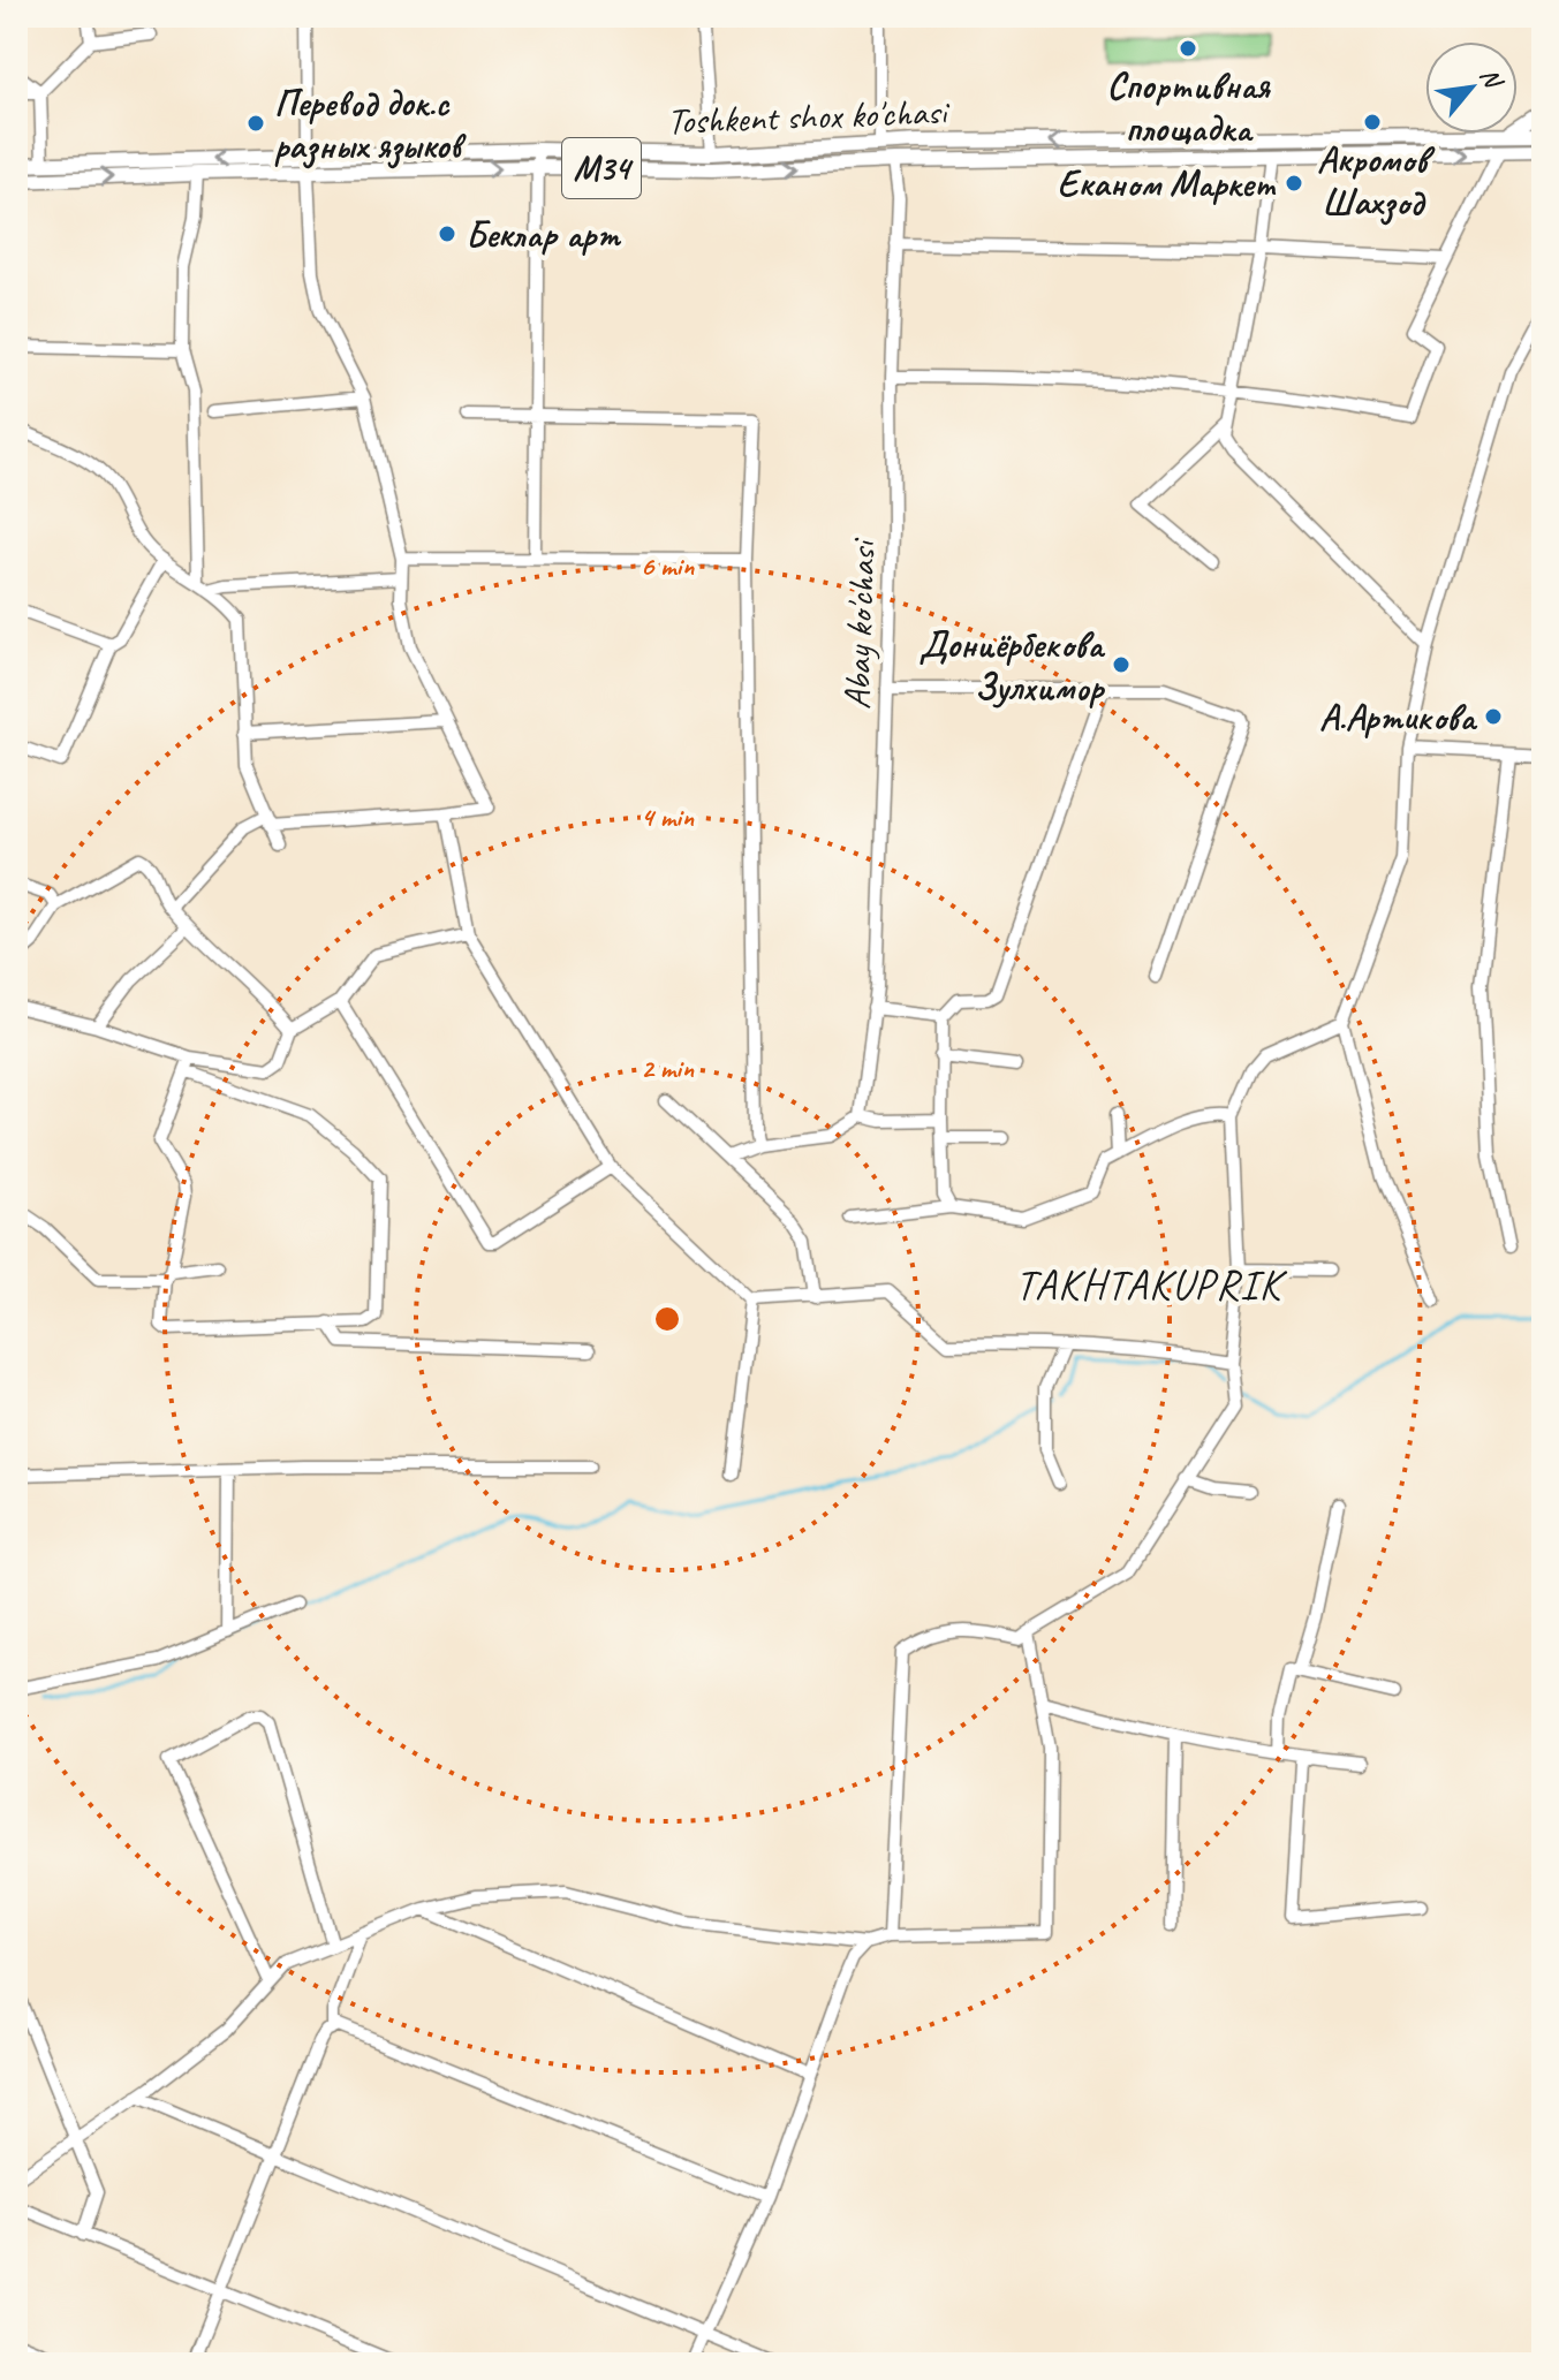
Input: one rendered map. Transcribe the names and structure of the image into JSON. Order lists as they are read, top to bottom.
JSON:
{
  "streets": {
    "main road": ["Toshkent shox ko'chasi", "M34"],
    "street": ["Abay ko'chasi"]
  },
  "crossings": [
    ["Toshkent shox ko'chasi", "M34"],
    ["Toshkent shox ko'chasi", "Abay ko'chasi"],
    ["M34", "Abay ko'chasi"]
  ],
  "districts": ["TAKHTAKUPRIK"],
  "places": [
    "Спортивная площадка",
    "Акромов Шахзод",
    "Перевод док.с разных языков",
    "Еканом Маркет",
    "Беклар арт",
    "Дониёрбекова Зулхимор",
    "А.Артикова"
  ],
  "north": "top right",
  "rings": ["6 min", "4 min", "2 min"]
}
